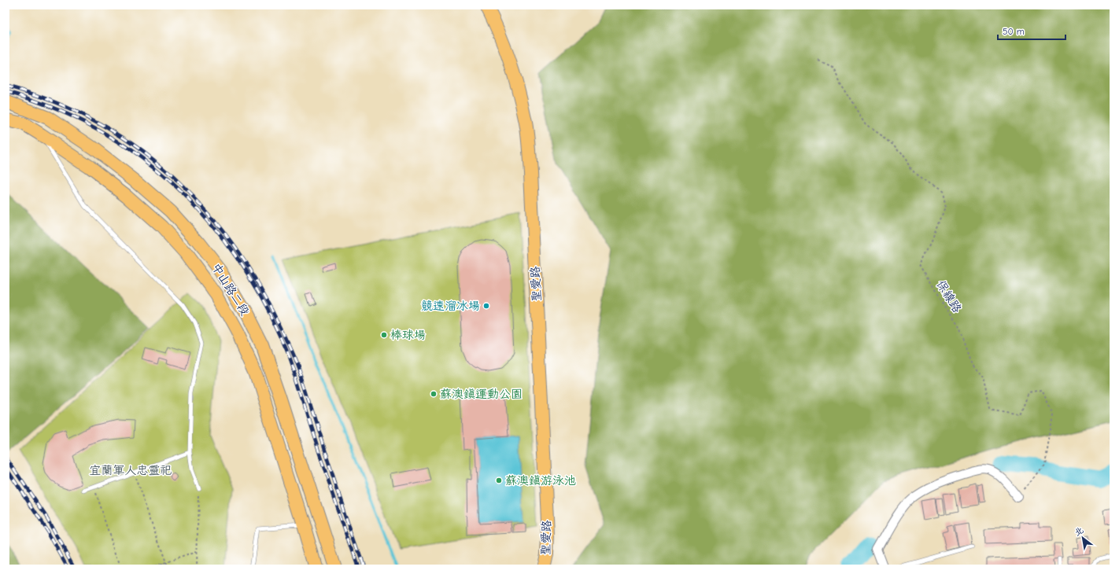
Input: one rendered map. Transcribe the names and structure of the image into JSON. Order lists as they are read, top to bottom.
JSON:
{
  "streets": {
    "main road": ["聖愛路", "中山路二段"],
    "path": ["保線路"]
  },
  "parks": ["宜蘭軍人忠靈祀"],
  "places": [
    "競速溜冰場",
    "棒球場",
    "蘇澳鎮運動公園",
    "蘇澳鎮游泳池"
  ],
  "scale_bar": "50 m",
  "north": "top left"
}
